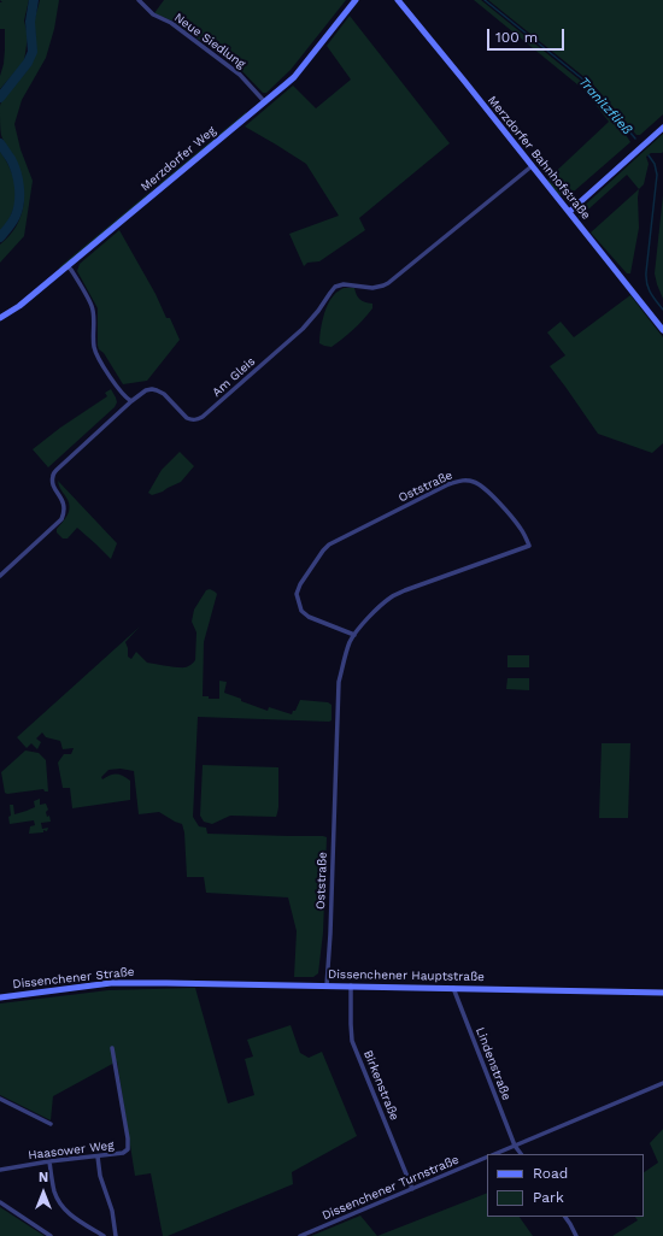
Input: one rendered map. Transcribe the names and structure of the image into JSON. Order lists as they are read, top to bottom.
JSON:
{
  "streets": {
    "street": [
      "Neue Siedlung",
      "Merzdorfer Bahnhofstraße",
      "Merzdorfer Weg",
      "Am Gleis",
      "Oststraße",
      "Dissenchener Hauptstraße",
      "Dissenchener Straße",
      "Lindenstraße",
      "Birkenstraße",
      "Haasower Weg",
      "Dissenchener Turnstraße"
    ]
  },
  "crossings": [
    ["Neue Siedlung", "Merzdorfer Weg"],
    ["Merzdorfer Bahnhofstraße", "Am Gleis"],
    ["Oststraße", "Dissenchener Hauptstraße"],
    ["Dissenchener Hauptstraße", "Dissenchener Straße"],
    ["Dissenchener Hauptstraße", "Lindenstraße"],
    ["Dissenchener Hauptstraße", "Birkenstraße"],
    ["Lindenstraße", "Dissenchener Turnstraße"],
    ["Birkenstraße", "Dissenchener Turnstraße"]
  ],
  "water": ["Tranitzfließ"],
  "legend": ["Road", "Park"],
  "scale_bar": "100 m",
  "north": "top"
}
